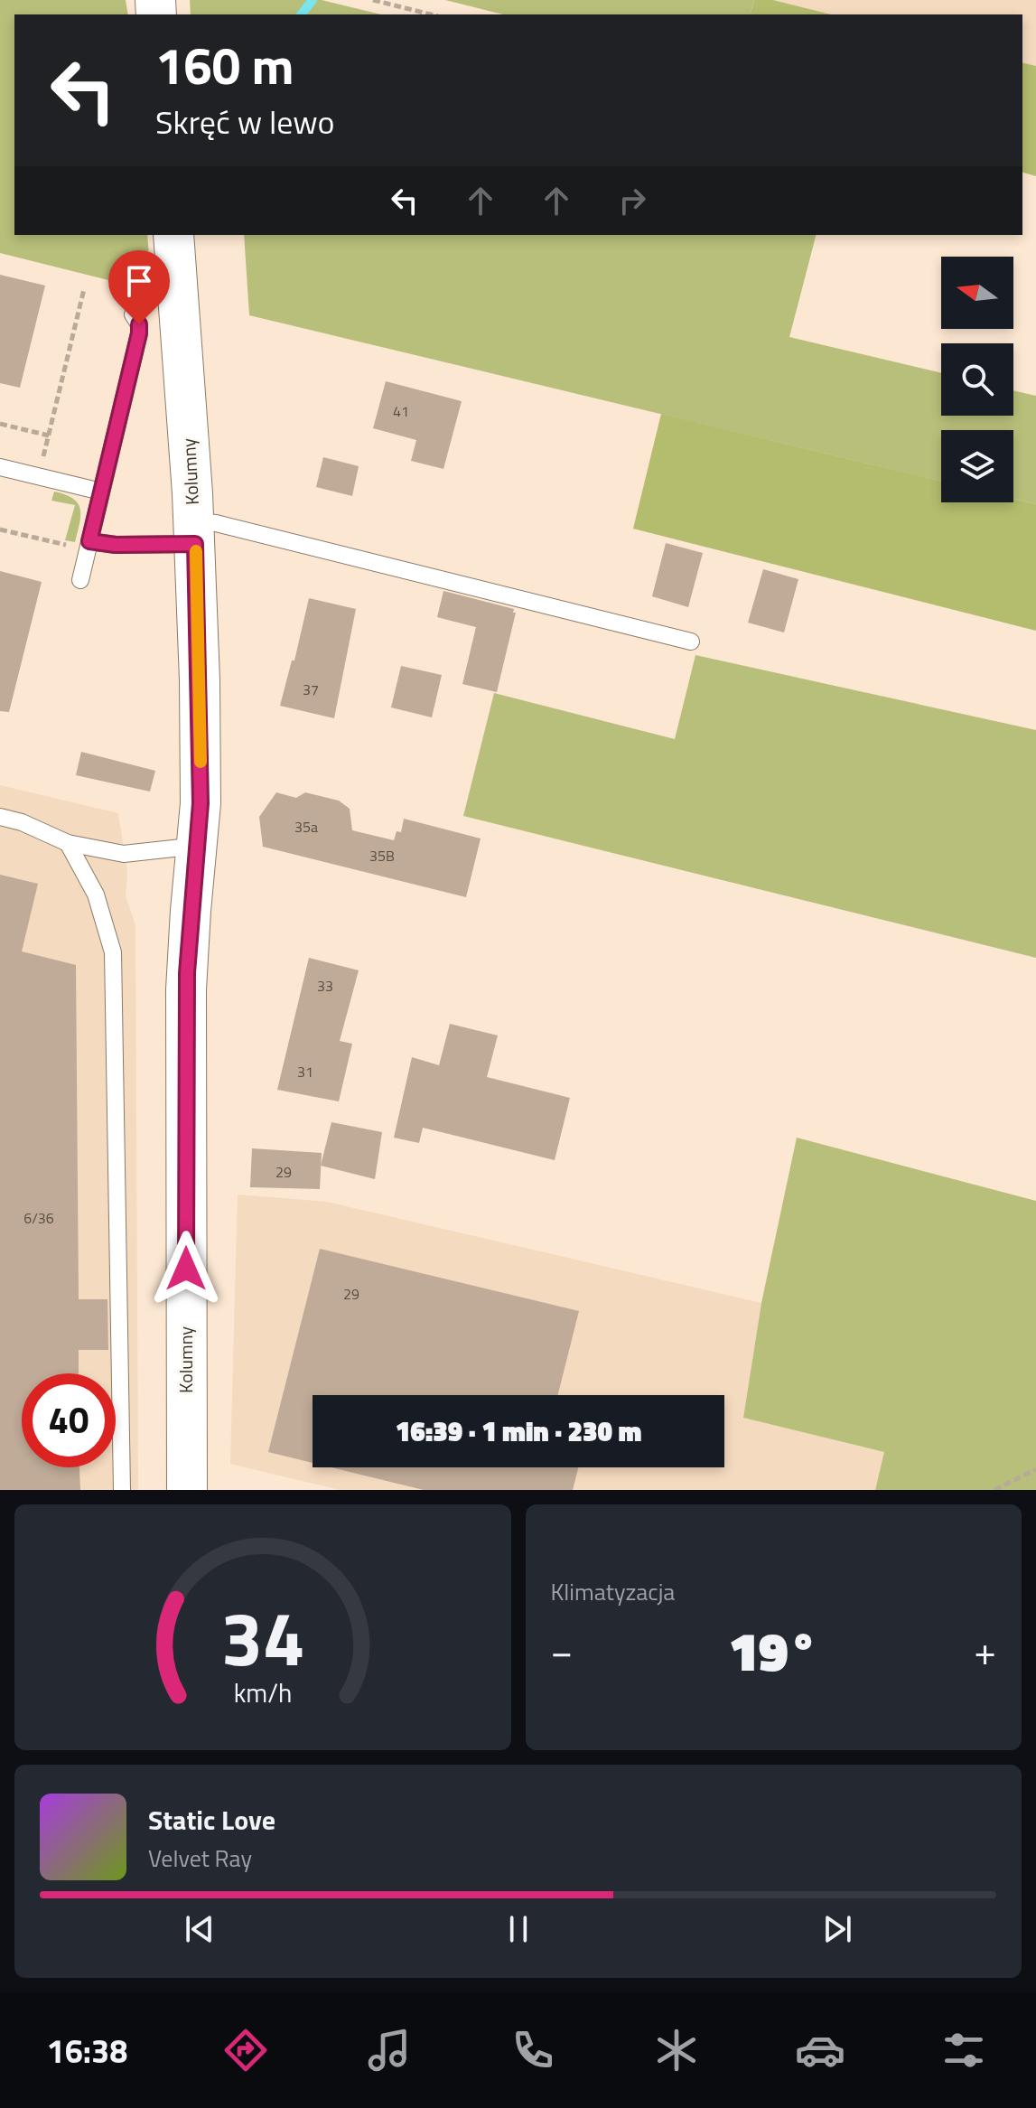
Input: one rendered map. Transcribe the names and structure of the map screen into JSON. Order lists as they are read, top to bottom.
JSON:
{
  "streets": {
    "street": ["Kolumny"]
  },
  "house_numbers": [
    "41",
    "37",
    "35a",
    "35B",
    "33",
    "31",
    "29",
    "6/36",
    "29"
  ],
  "north": "left",
  "page": {
    "turn": ["160 m", "Skręć w lewo"],
    "limit": "40",
    "trip": "16:39 · 1 min · 230 m",
    "tile": "Klimatyzacja",
    "heat": ["−", "19°", "+"],
    "song": ["Static Love", "Velvet Ray"],
    "tabs": "16:38",
    "gauge": ["34", "km/h"]
  }
}
